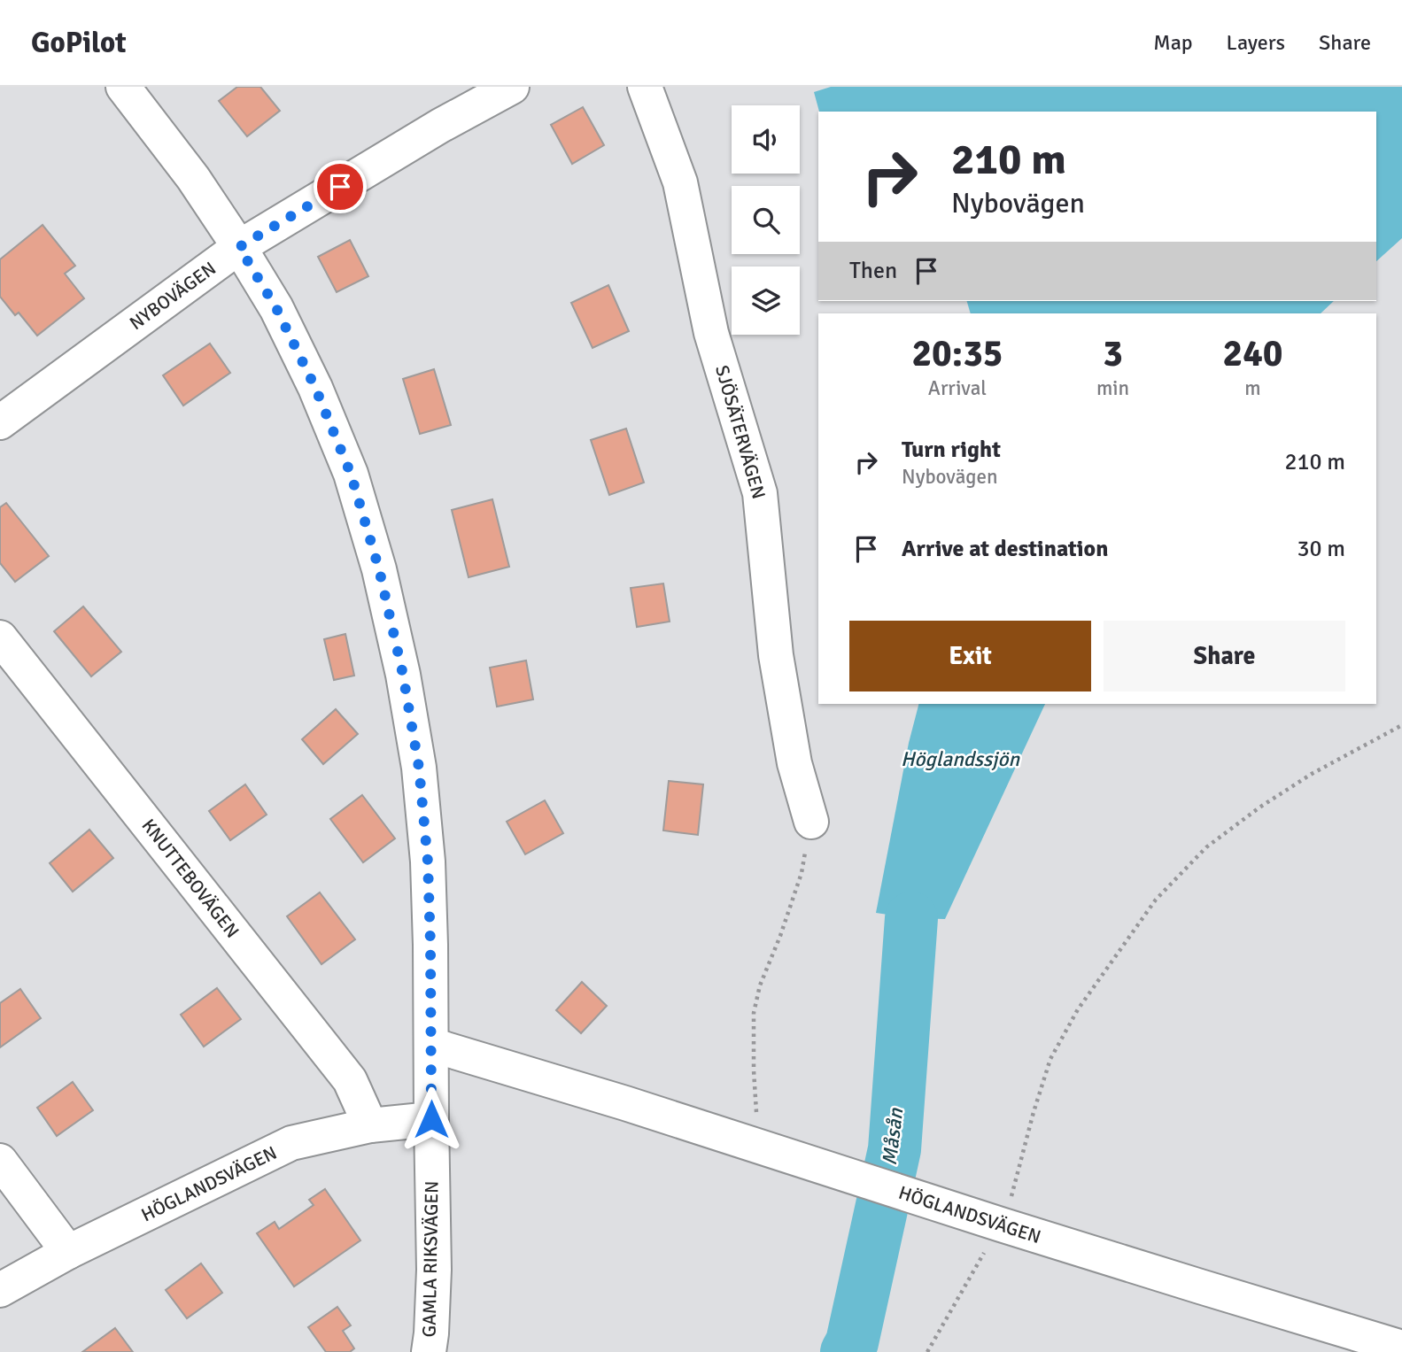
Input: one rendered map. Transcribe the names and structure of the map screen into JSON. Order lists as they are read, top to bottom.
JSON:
{
  "streets": {
    "street": [
      "NYBOVÄGEN",
      "SJÖSÄTERVÄGEN",
      "KNUTTEBOVÄGEN",
      "HÖGLANDSVÄGEN",
      "GAMLA RIKSVÄGEN"
    ]
  },
  "crossings": [
    ["NYBOVÄGEN", "GAMLA RIKSVÄGEN"],
    ["KNUTTEBOVÄGEN", "HÖGLANDSVÄGEN"],
    ["HÖGLANDSVÄGEN", "GAMLA RIKSVÄGEN"]
  ],
  "water": ["Höglandssjön", "Måsån"],
  "page": {
    "header": "GoPilot",
    "nav": ["Map", "Layers", "Share"],
    "turn": ["210 m", "Nybovägen"],
    "then": "Then",
    "eta": [
      "20:35",
      "Arrival",
      "3",
      "min",
      "240",
      "m"
    ],
    "list": [
      {
        "name": "Turn right",
        "note": "Nybovägen",
        "value": "210 m"
      },
      {
        "name": "Arrive at destination",
        "value": "30 m"
      }
    ],
    "buttons": ["Exit", "Share"]
  }
}
